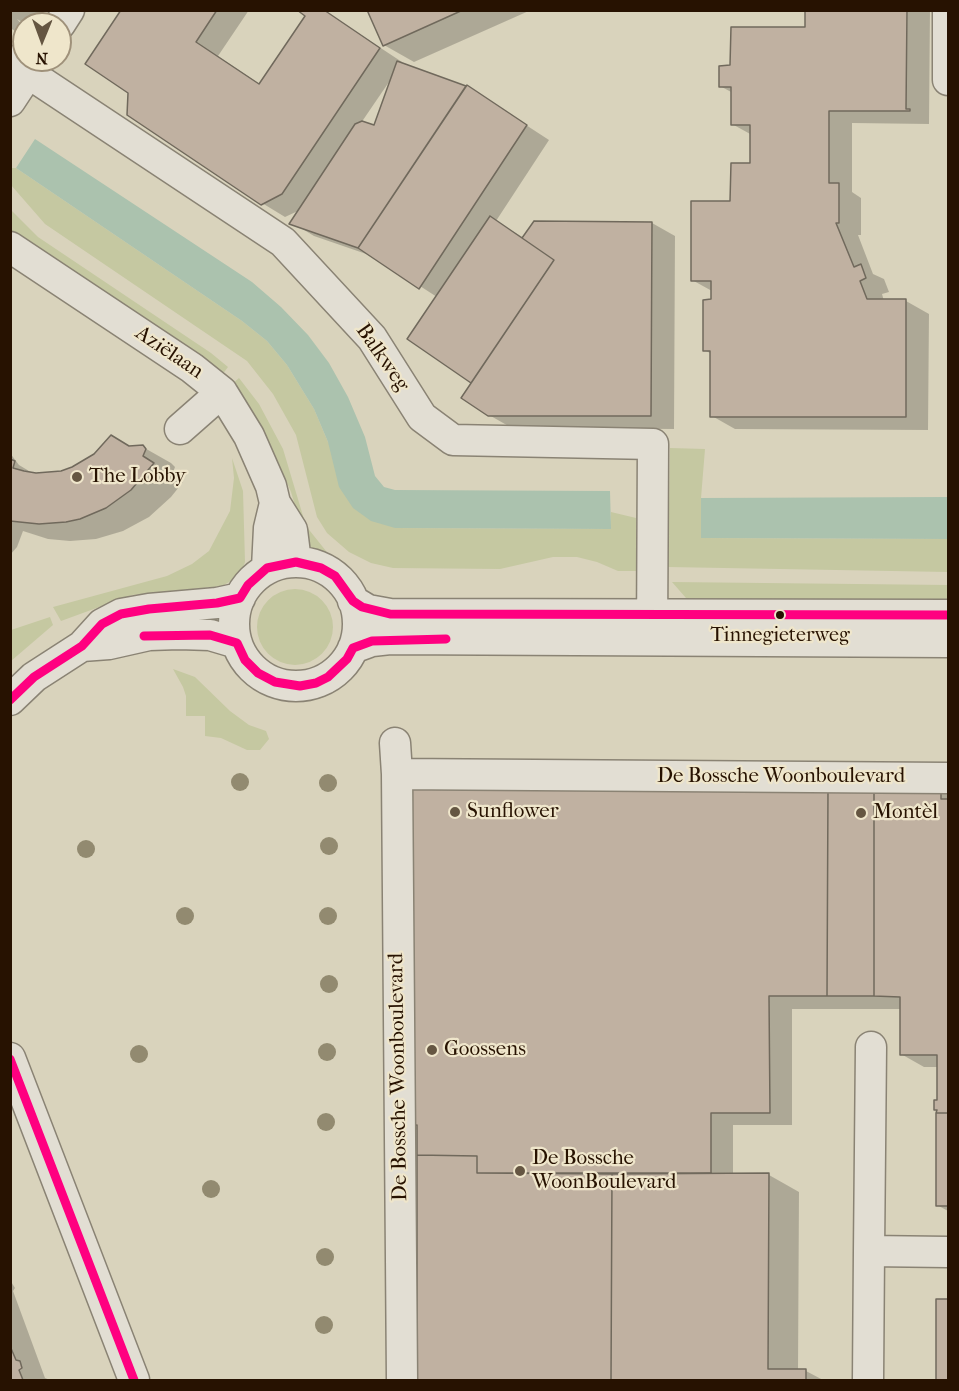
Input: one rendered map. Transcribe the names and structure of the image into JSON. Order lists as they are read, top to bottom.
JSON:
{
  "streets": {
    "street": ["Aziëlaan", "Balkweg", "De Bossche Woonboulevard"]
  },
  "places": [
    "The Lobby",
    "Tinnegieterweg",
    "Sunflower",
    "Montèl",
    "Goossens",
    "De Bossche WoonBoulevard"
  ],
  "north": "bottom"
}
